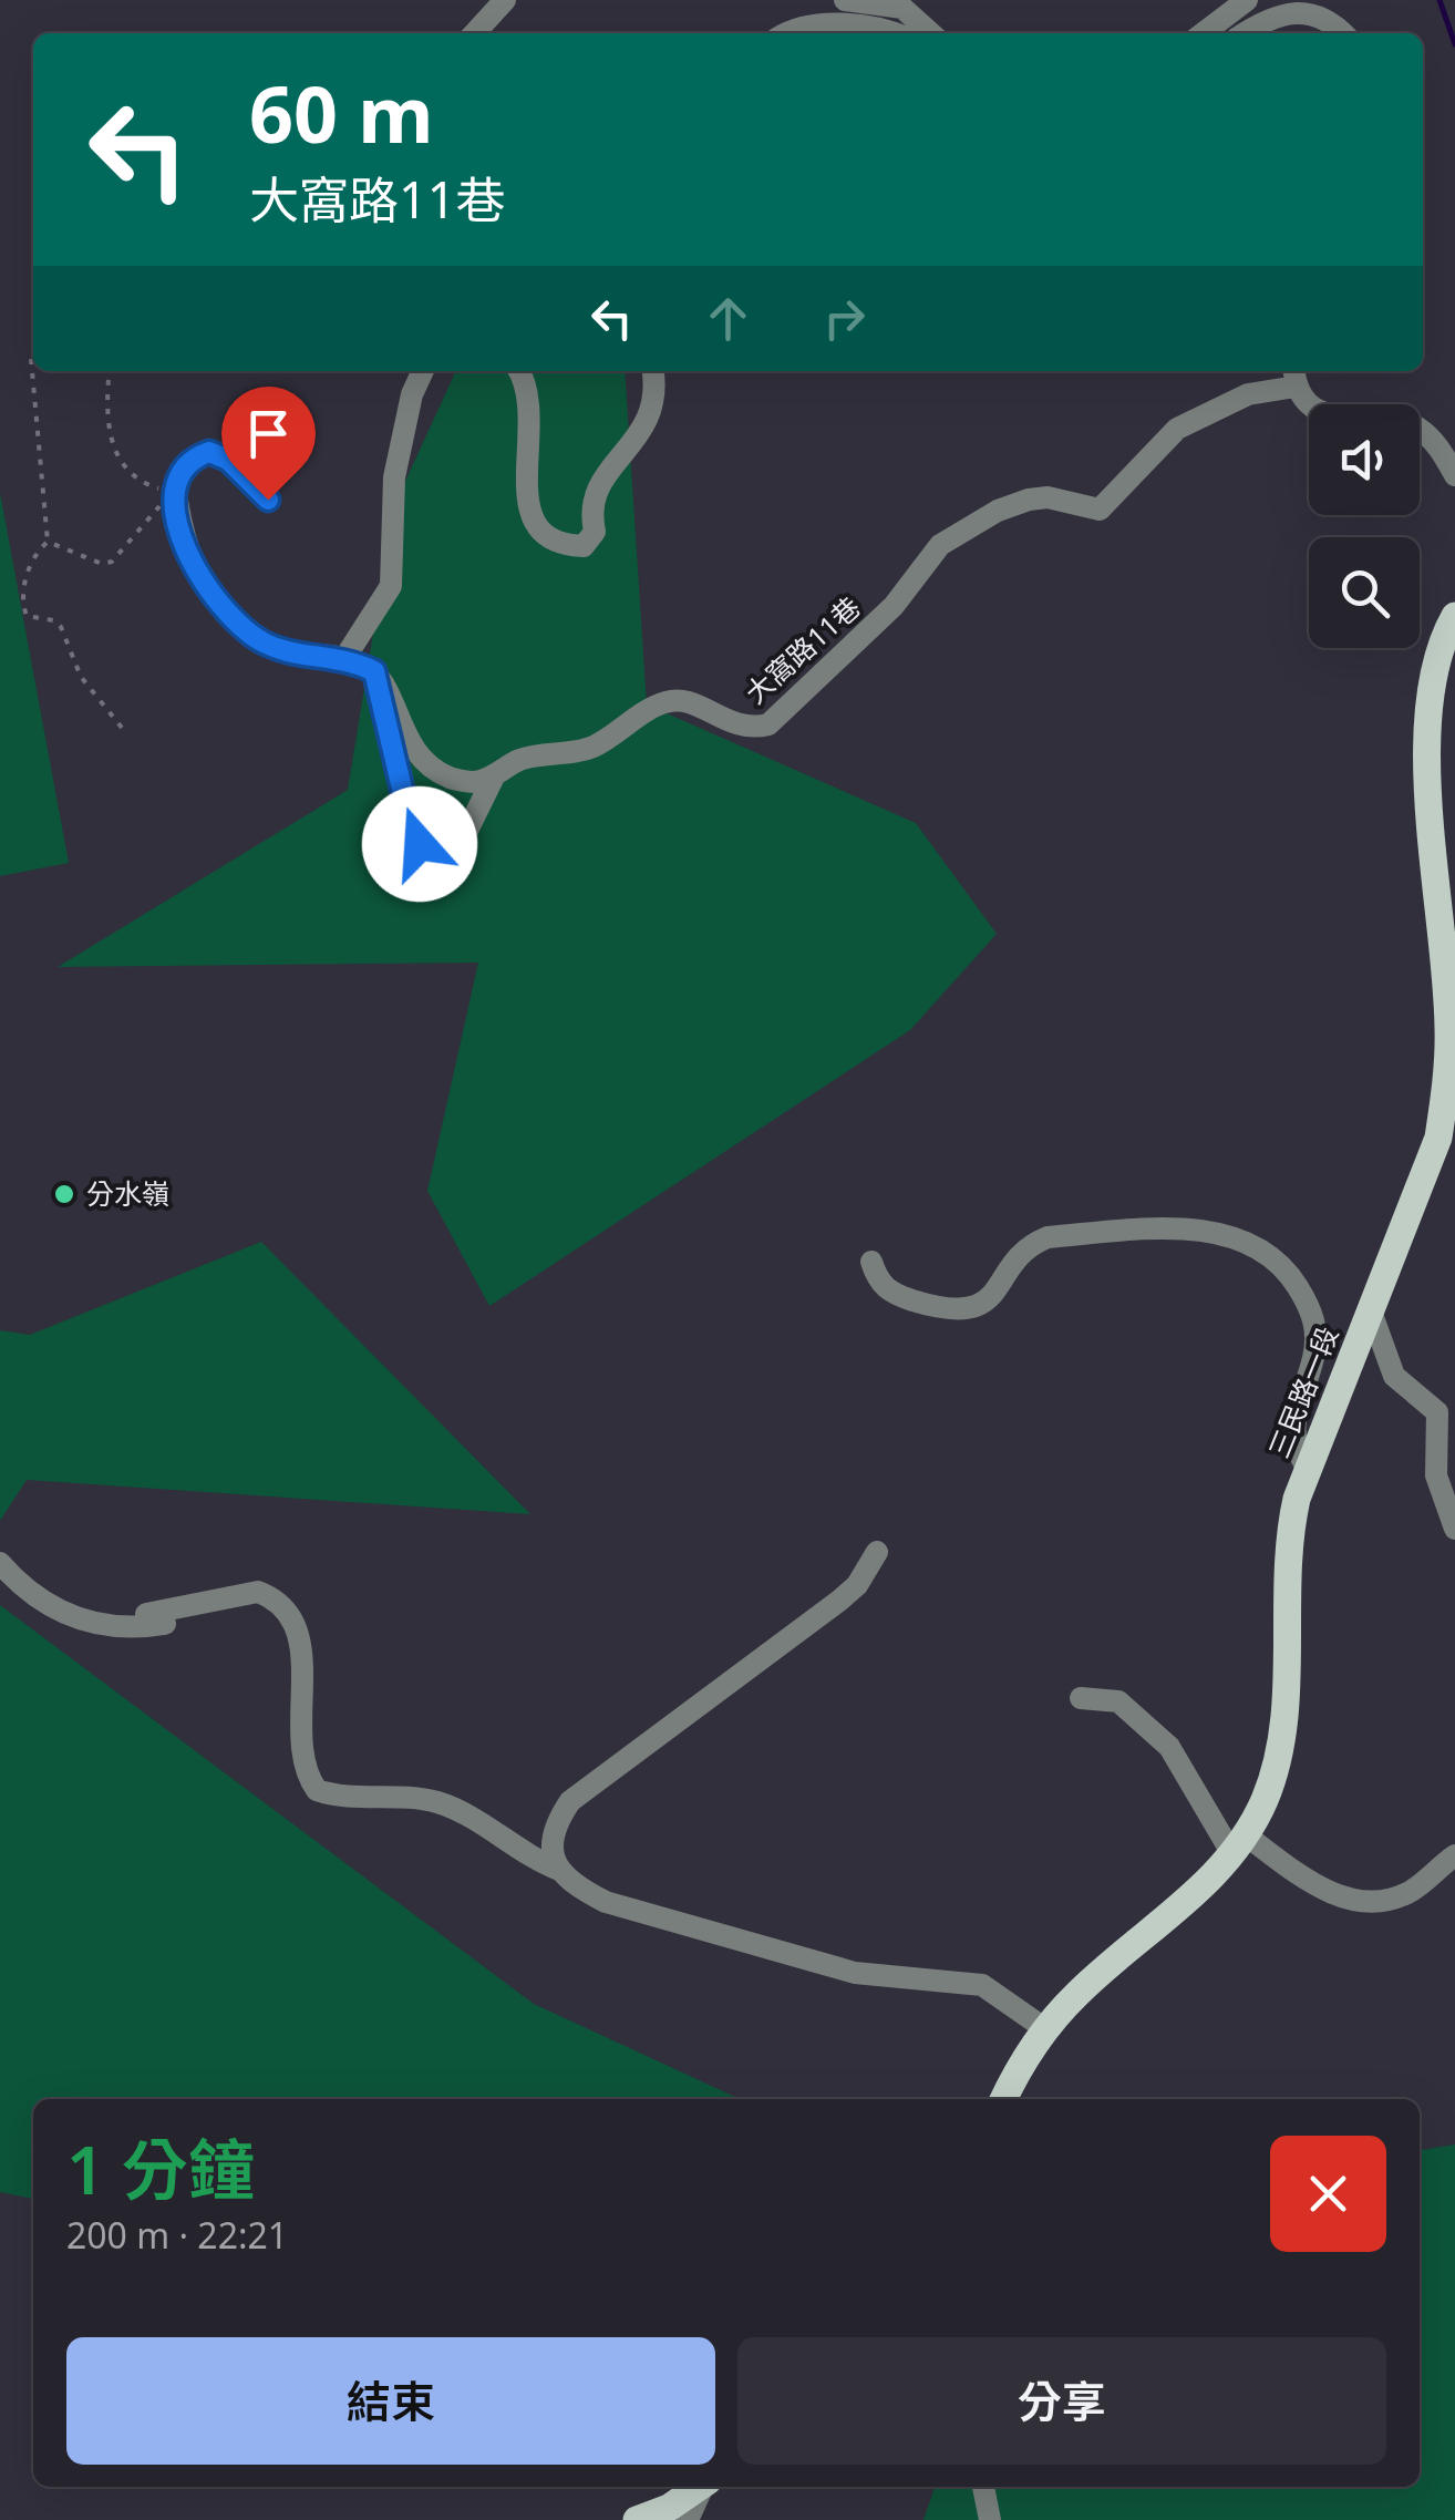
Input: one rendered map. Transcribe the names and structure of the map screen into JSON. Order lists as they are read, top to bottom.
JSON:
{
  "streets": {
    "main road": ["三民路一段"],
    "street": ["大窩路11巷"]
  },
  "places": ["分水嶺"],
  "page": {
    "turn": ["60 m", "大窩路11巷"],
    "heading": ["1 分鐘", "200 m · 22:21"],
    "buttons": ["結束", "分享"]
  }
}
